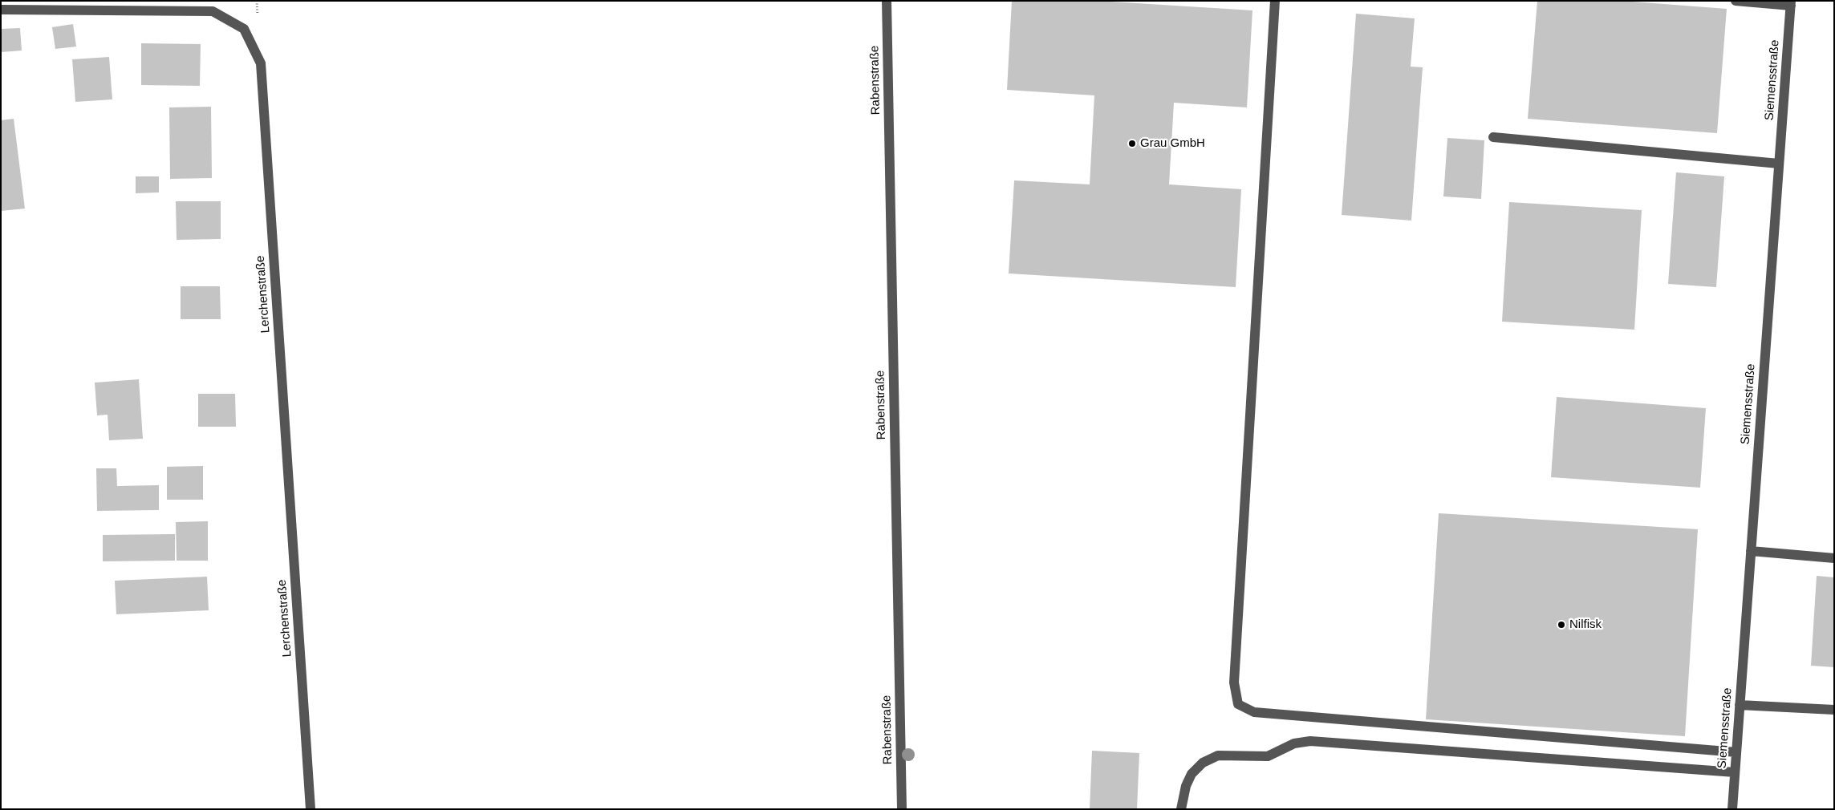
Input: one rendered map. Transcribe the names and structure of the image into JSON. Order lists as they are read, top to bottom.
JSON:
{
  "streets": {
    "street": ["Rabenstraße", "Siemensstraße", "Lerchenstraße"]
  },
  "places": ["Grau GmbH", "Nilfisk"]
}
